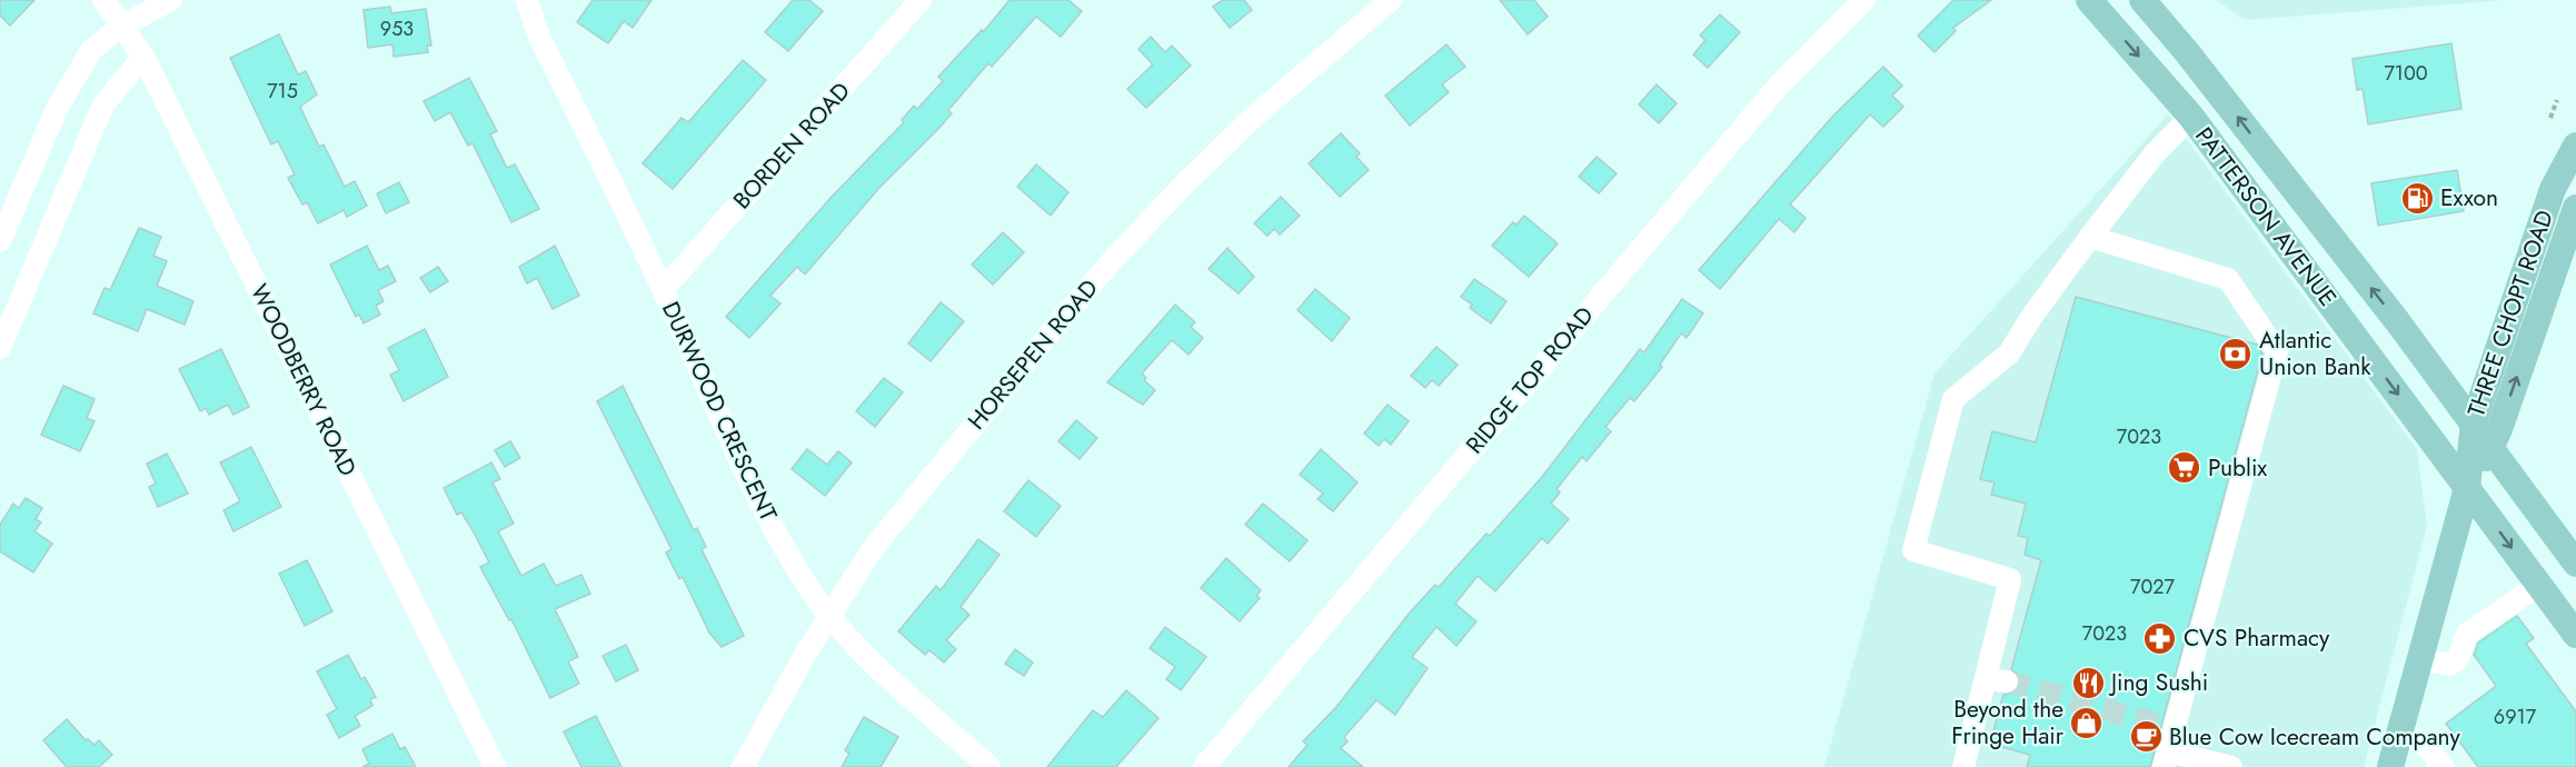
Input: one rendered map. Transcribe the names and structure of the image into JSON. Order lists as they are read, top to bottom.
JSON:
{
  "streets": {
    "main road": ["PATTERSON AVENUE", "THREE CHOPT ROAD"],
    "street": [
      "BORDEN ROAD",
      "HORSEPEN ROAD",
      "WOODBERRY ROAD",
      "RIDGE TOP ROAD",
      "DURWOOD CRESCENT"
    ]
  },
  "crossings": [
    ["BORDEN ROAD", "DURWOOD CRESCENT"],
    ["PATTERSON AVENUE", "THREE CHOPT ROAD"],
    ["HORSEPEN ROAD", "DURWOOD CRESCENT"]
  ],
  "places": {
    "fuel station": ["Exxon"],
    "bank": ["Atlantic Union Bank"],
    "supermarket": ["Publix"],
    "pharmacy": ["CVS Pharmacy"],
    "restaurant": ["Jing Sushi"],
    "shop": ["Beyond the Fringe Hair"],
    "cafe": ["Blue Cow Icecream Company"]
  },
  "house_numbers": [
    "953",
    "7100",
    "715",
    "7023",
    "7027",
    "7023",
    "6917"
  ]
}
